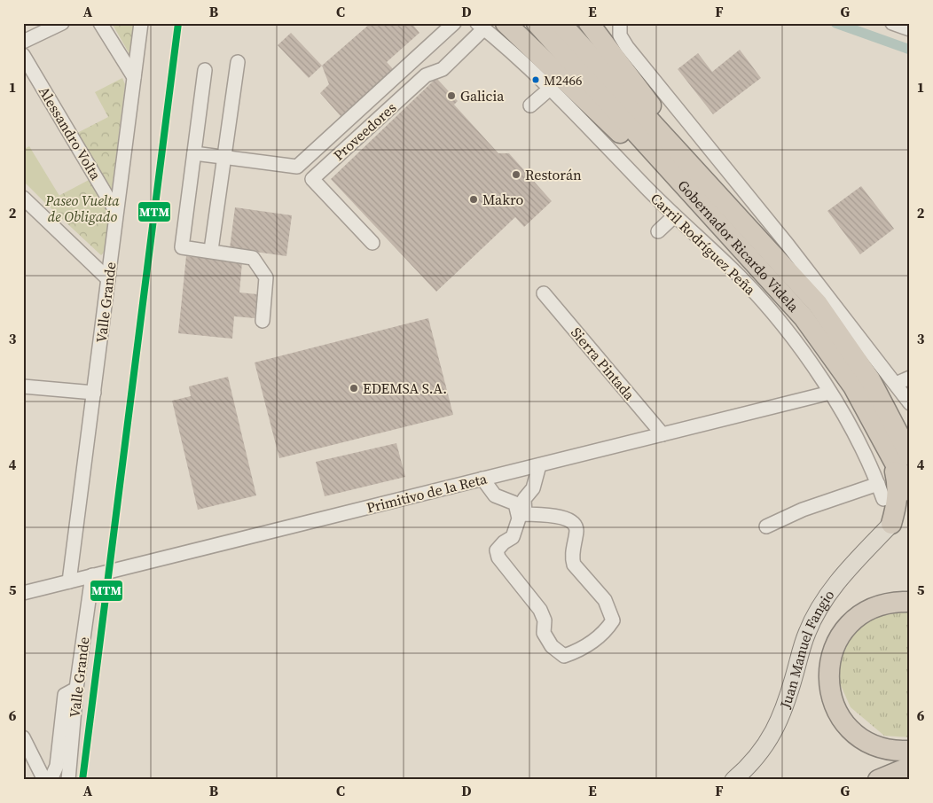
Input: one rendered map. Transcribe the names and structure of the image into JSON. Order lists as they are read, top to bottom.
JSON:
{
  "streets": {
    "highway": ["Gobernador Ricardo Videla"],
    "main road": ["Juan Manuel Fangio"],
    "street": [
      "Proveedores",
      "Alessandro Volta",
      "Carril Rodríguez Peña",
      "Valle Grande",
      "Sierra Pintada",
      "Primitivo de la Reta"
    ]
  },
  "crossings": [
    ["Proveedores", "Carril Rodríguez Peña"],
    ["Alessandro Volta", "Valle Grande"],
    ["Carril Rodríguez Peña", "Primitivo de la Reta"],
    ["Valle Grande", "Primitivo de la Reta"],
    ["Sierra Pintada", "Primitivo de la Reta"]
  ],
  "parks": ["Paseo Vuelta de Obligado"],
  "places": [
    "M2466",
    "Galicia",
    "Restorán",
    "Makro",
    "EDEMSA S.A."
  ],
  "lines": ["transit line MTM"],
  "grid": {
    "columns": [
      "A",
      "B",
      "C",
      "D",
      "E",
      "F",
      "G"
    ],
    "rows": [
      "1",
      "2",
      "3",
      "4",
      "5",
      "6"
    ]
  }
}
